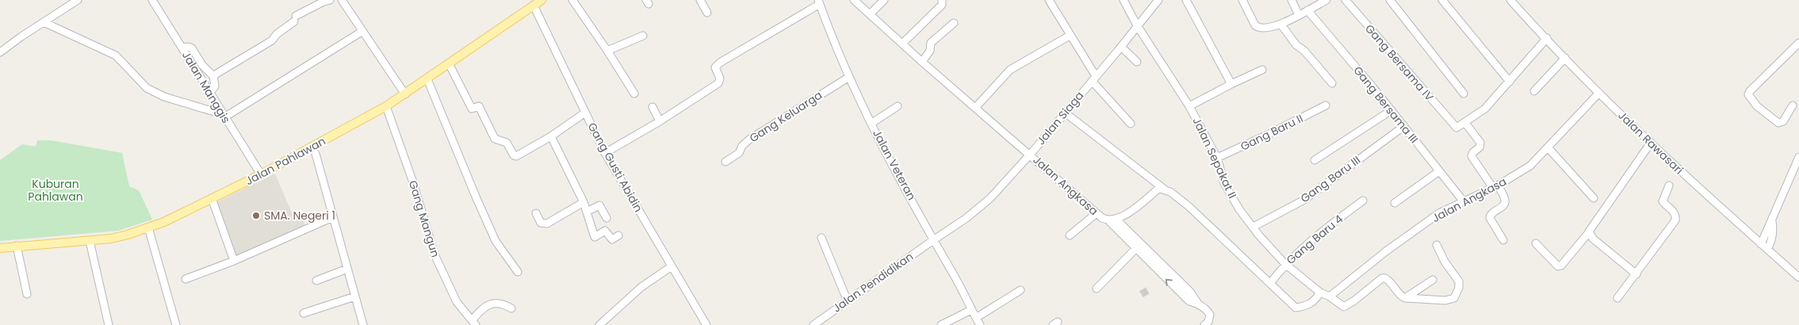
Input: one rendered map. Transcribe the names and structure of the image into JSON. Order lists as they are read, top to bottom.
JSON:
{
  "streets": {
    "main road": ["Jalan Pahlawan"],
    "street": [
      "Gang Bersama IV",
      "Jalan Manggis",
      "Gang Bersama III",
      "Gang Keluarga",
      "Jalan Siaga",
      "Gang Baru II",
      "Jalan Rawasari",
      "Jalan Sepakat II",
      "Jalan Veteran",
      "Gang Gusti Abidin",
      "Gang Baru III",
      "Jalan Angkasa",
      "Gang Mangun",
      "Gang Baru 4",
      "Jalan Pendidikan"
    ]
  },
  "crossings": [
    ["Jalan Manggis", "Jalan Pahlawan"],
    ["Gang Bersama III", "Gang Baru III"],
    ["Gang Bersama III", "Jalan Angkasa"],
    ["Gang Keluarga", "Jalan Veteran"],
    ["Jalan Siaga", "Jalan Sepakat II"],
    ["Jalan Siaga", "Jalan Veteran"],
    ["Jalan Siaga", "Jalan Angkasa"],
    ["Jalan Siaga", "Jalan Pendidikan"],
    ["Gang Baru II", "Jalan Sepakat II"],
    ["Jalan Rawasari", "Jalan Angkasa"],
    ["Jalan Sepakat II", "Gang Baru III"],
    ["Jalan Sepakat II", "Jalan Angkasa"],
    ["Jalan Sepakat II", "Gang Baru 4"],
    ["Jalan Pahlawan", "Gang Gusti Abidin"],
    ["Jalan Pahlawan", "Gang Mangun"],
    ["Jalan Veteran", "Jalan Pendidikan"]
  ],
  "parks": ["Kuburan Pahlawan"],
  "places": ["SMA. Negeri 1"]
}
